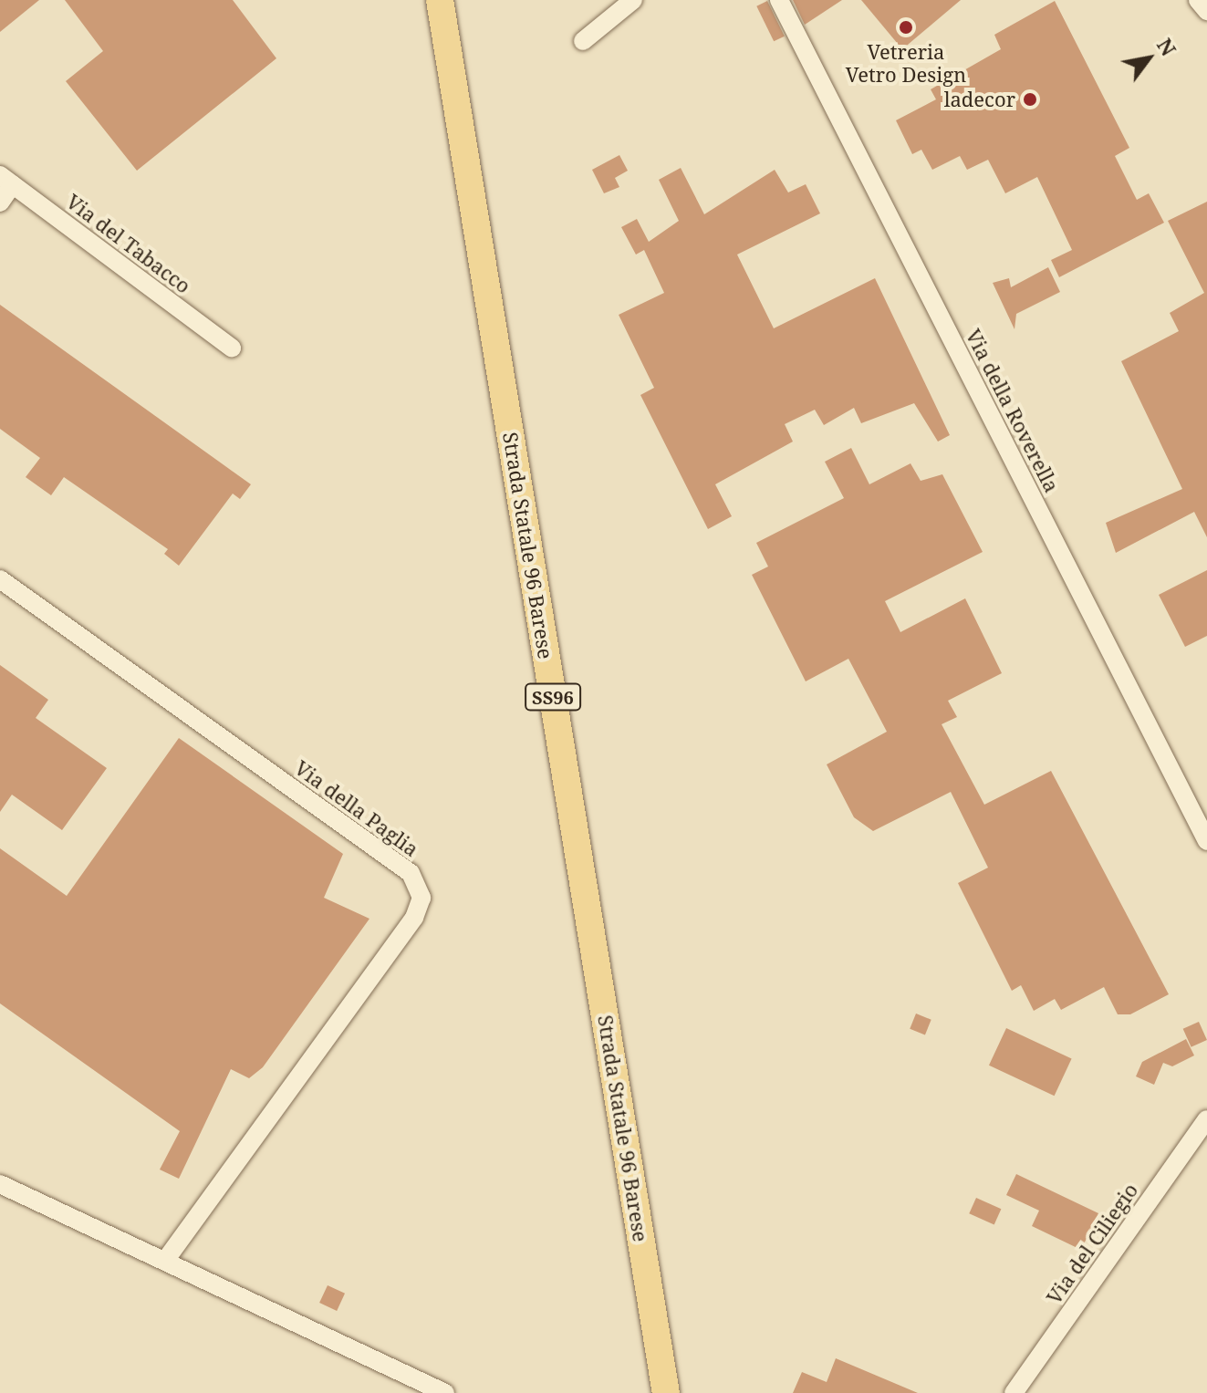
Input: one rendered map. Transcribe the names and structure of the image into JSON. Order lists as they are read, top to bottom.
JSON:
{
  "streets": {
    "main road": ["Strada Statale 96 Barese", "SS96"],
    "street": [
      "Via del Tabacco",
      "Via della Roverella",
      "Via della Paglia",
      "Via del Ciliegio"
    ]
  },
  "places": ["Vetreria Vetro Design", "ladecor"],
  "north": "top right"
}
